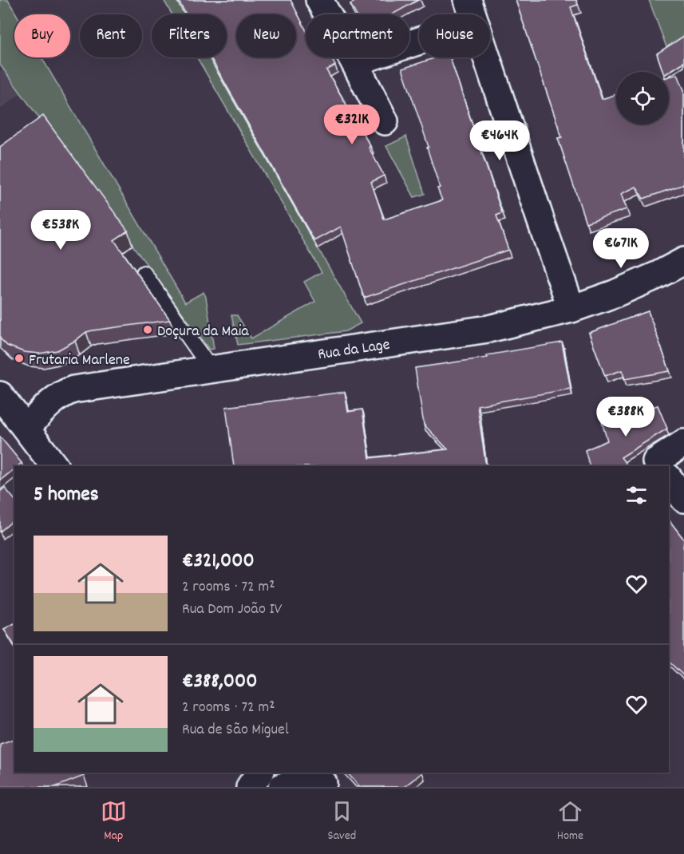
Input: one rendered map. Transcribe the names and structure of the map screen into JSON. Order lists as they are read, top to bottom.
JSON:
{
  "streets": {
    "street": ["Rua da Lage"]
  },
  "places": ["Doçura da Maia", "Frutaria Marlene"],
  "page": {
    "chip": [
      "Buy",
      "Rent",
      "Filters",
      "New",
      "Apartment",
      "House"
    ],
    "price": [
      "€321K",
      "€464K",
      "€538K",
      "€671K",
      "€388K"
    ],
    "heading": "5 homes",
    "list": [
      {
        "name": "€321,000",
        "note": "2 rooms · 72 m² · Rua Dom João IV"
      },
      {
        "name": "€388,000",
        "note": "2 rooms · 72 m² · Rua de São Miguel"
      }
    ],
    "tabs": ["Map", "Saved", "Home"]
  }
}
